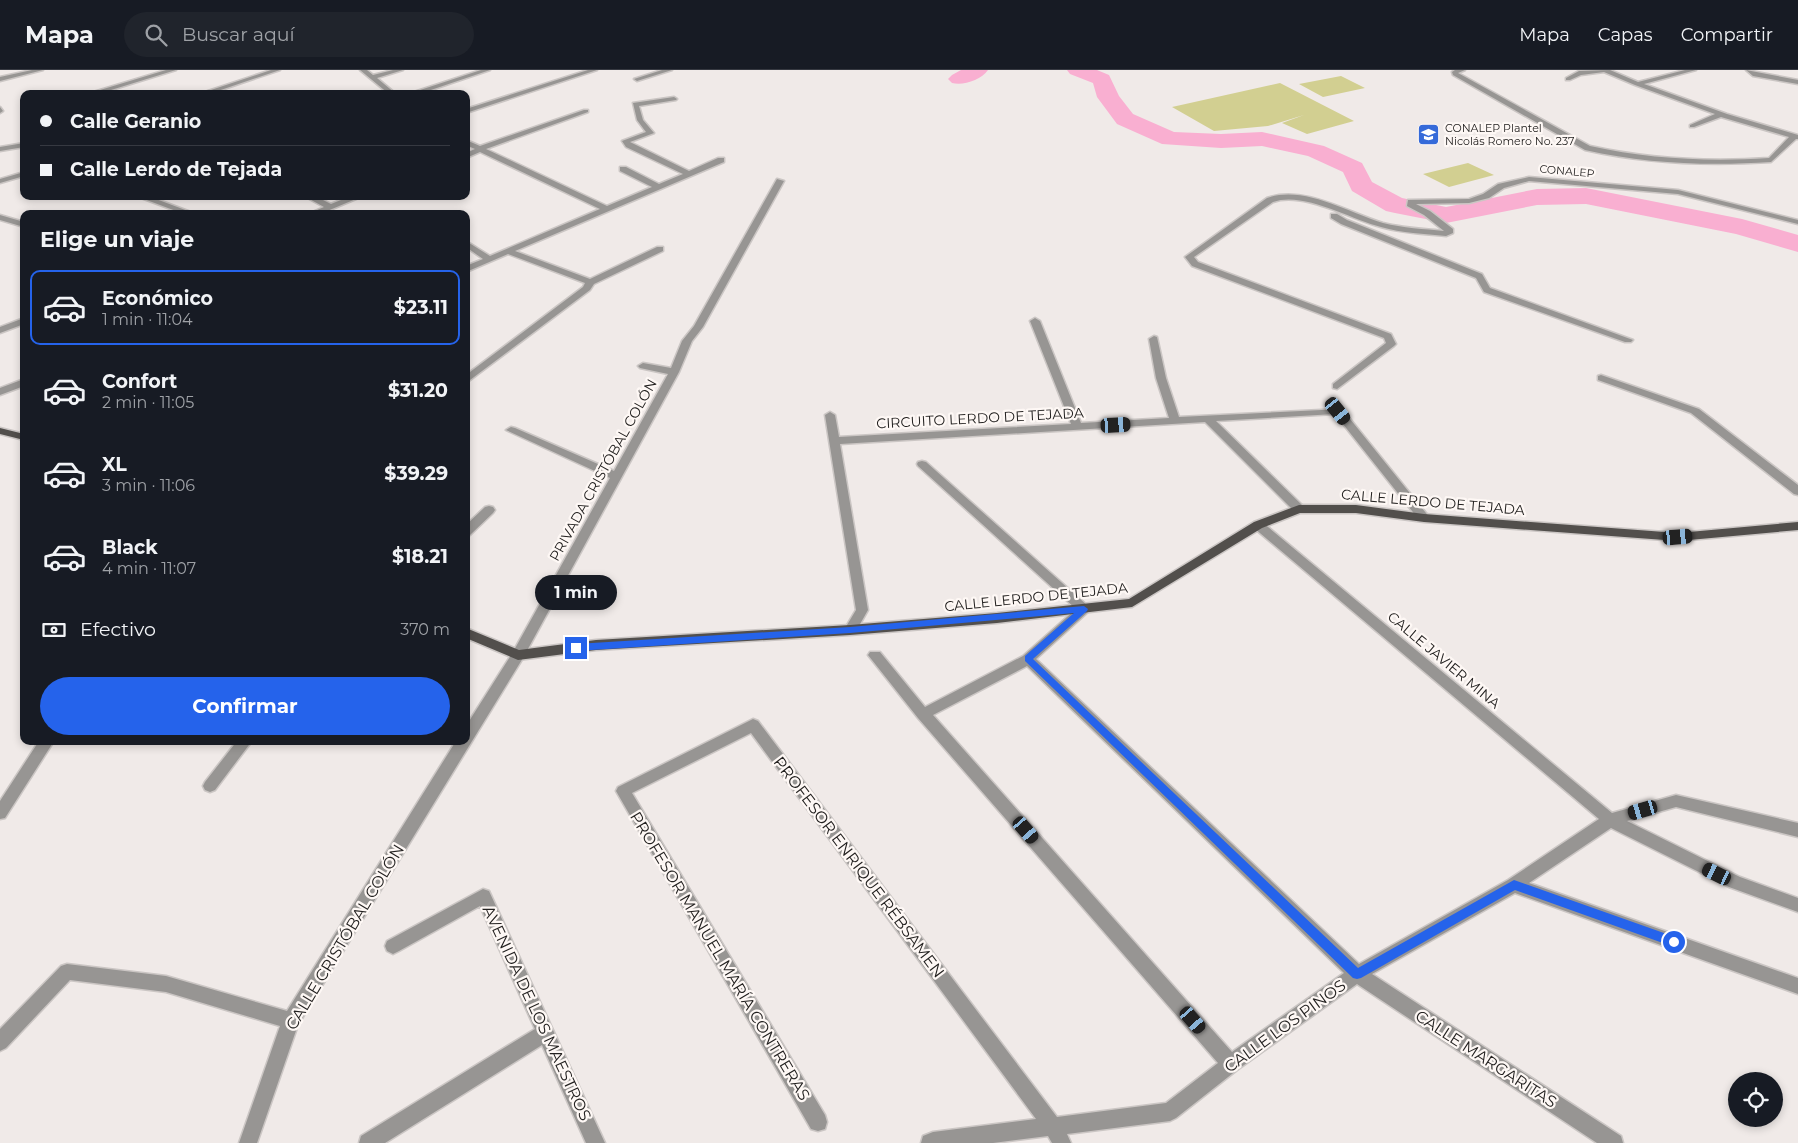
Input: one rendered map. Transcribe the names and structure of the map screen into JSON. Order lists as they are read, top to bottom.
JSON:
{
  "streets": {
    "main road": ["CALLE LERDO DE TEJADA"],
    "street": [
      "CONALEP",
      "CIRCUITO LERDO DE TEJADA",
      "PRIVADA CRISTÓBAL COLÓN",
      "CALLE JAVIER MINA",
      "PROFESOR ENRIQUE RÉBSAMEN",
      "CALLE CRISTÓBAL COLÓN",
      "PROFESOR MANUEL MARÍA CONTRERAS",
      "AVENIDA DE LOS MAESTROS",
      "CALLE LOS PINOS",
      "CALLE MARGARITAS"
    ]
  },
  "crossings": [
    ["CIRCUITO LERDO DE TEJADA", "CALLE LERDO DE TEJADA"],
    ["PRIVADA CRISTÓBAL COLÓN", "CALLE LERDO DE TEJADA"],
    ["PRIVADA CRISTÓBAL COLÓN", "CALLE CRISTÓBAL COLÓN"],
    ["CALLE LERDO DE TEJADA", "CALLE JAVIER MINA"],
    ["CALLE LERDO DE TEJADA", "CALLE CRISTÓBAL COLÓN"],
    ["CALLE JAVIER MINA", "CALLE LOS PINOS"],
    ["PROFESOR ENRIQUE RÉBSAMEN", "PROFESOR MANUEL MARÍA CONTRERAS"],
    ["PROFESOR ENRIQUE RÉBSAMEN", "CALLE LOS PINOS"],
    ["CALLE LOS PINOS", "CALLE MARGARITAS"]
  ],
  "places": {
    "school or university": ["CONALEP Plantel Nicolás Romero No. 237"]
  },
  "page": {
    "header": "Mapa",
    "search": "Buscar aquí",
    "nav": ["Mapa", "Capas", "Compartir"],
    "banner": ["Calle Geranio", "Calle Lerdo de Tejada"],
    "heading": "Elige un viaje",
    "list": [
      {
        "name": "Económico",
        "note": "1 min · 11:04",
        "value": "$23.11"
      },
      {
        "name": "Confort",
        "note": "2 min · 11:05",
        "value": "$31.20"
      },
      {
        "name": "XL",
        "note": "3 min · 11:06",
        "value": "$39.29"
      },
      {
        "name": "Black",
        "note": "4 min · 11:07",
        "value": "$18.21"
      }
    ],
    "bubble": "1 min",
    "pay": ["Efectivo", "370 m"],
    "buttons": "Confirmar"
  }
}
